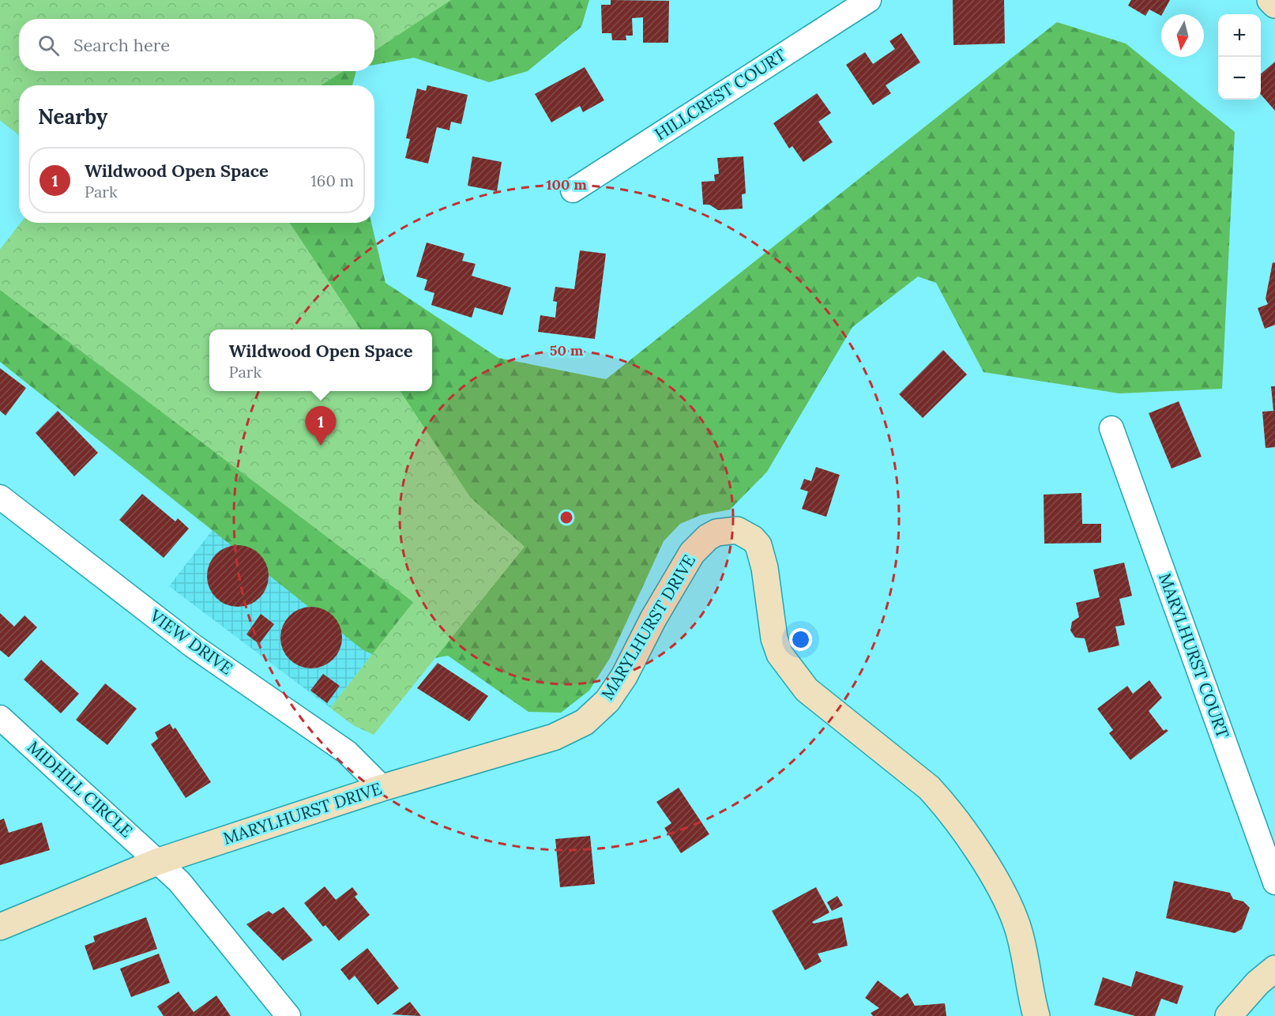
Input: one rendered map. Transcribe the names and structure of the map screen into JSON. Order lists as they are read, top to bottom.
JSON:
{
  "streets": {
    "street": [
      "HILLCREST COURT",
      "MARYLHURST DRIVE",
      "VIEW DRIVE",
      "MARYLHURST COURT",
      "MIDHILL CIRCLE"
    ]
  },
  "crossings": [
    ["MARYLHURST DRIVE", "VIEW DRIVE"],
    ["MARYLHURST DRIVE", "MIDHILL CIRCLE"]
  ],
  "north": "bottom",
  "page": {
    "map_buttons": ["+", "−"],
    "search": "Search here",
    "heading": "Nearby",
    "list": [
      {
        "mark": "1",
        "name": "Wildwood Open Space",
        "note": "Park",
        "value": "160 m"
      }
    ],
    "popup": ["Wildwood Open Space", "Park"],
    "pins": "1"
  },
  "rings": ["100 m", "50 m"]
}
